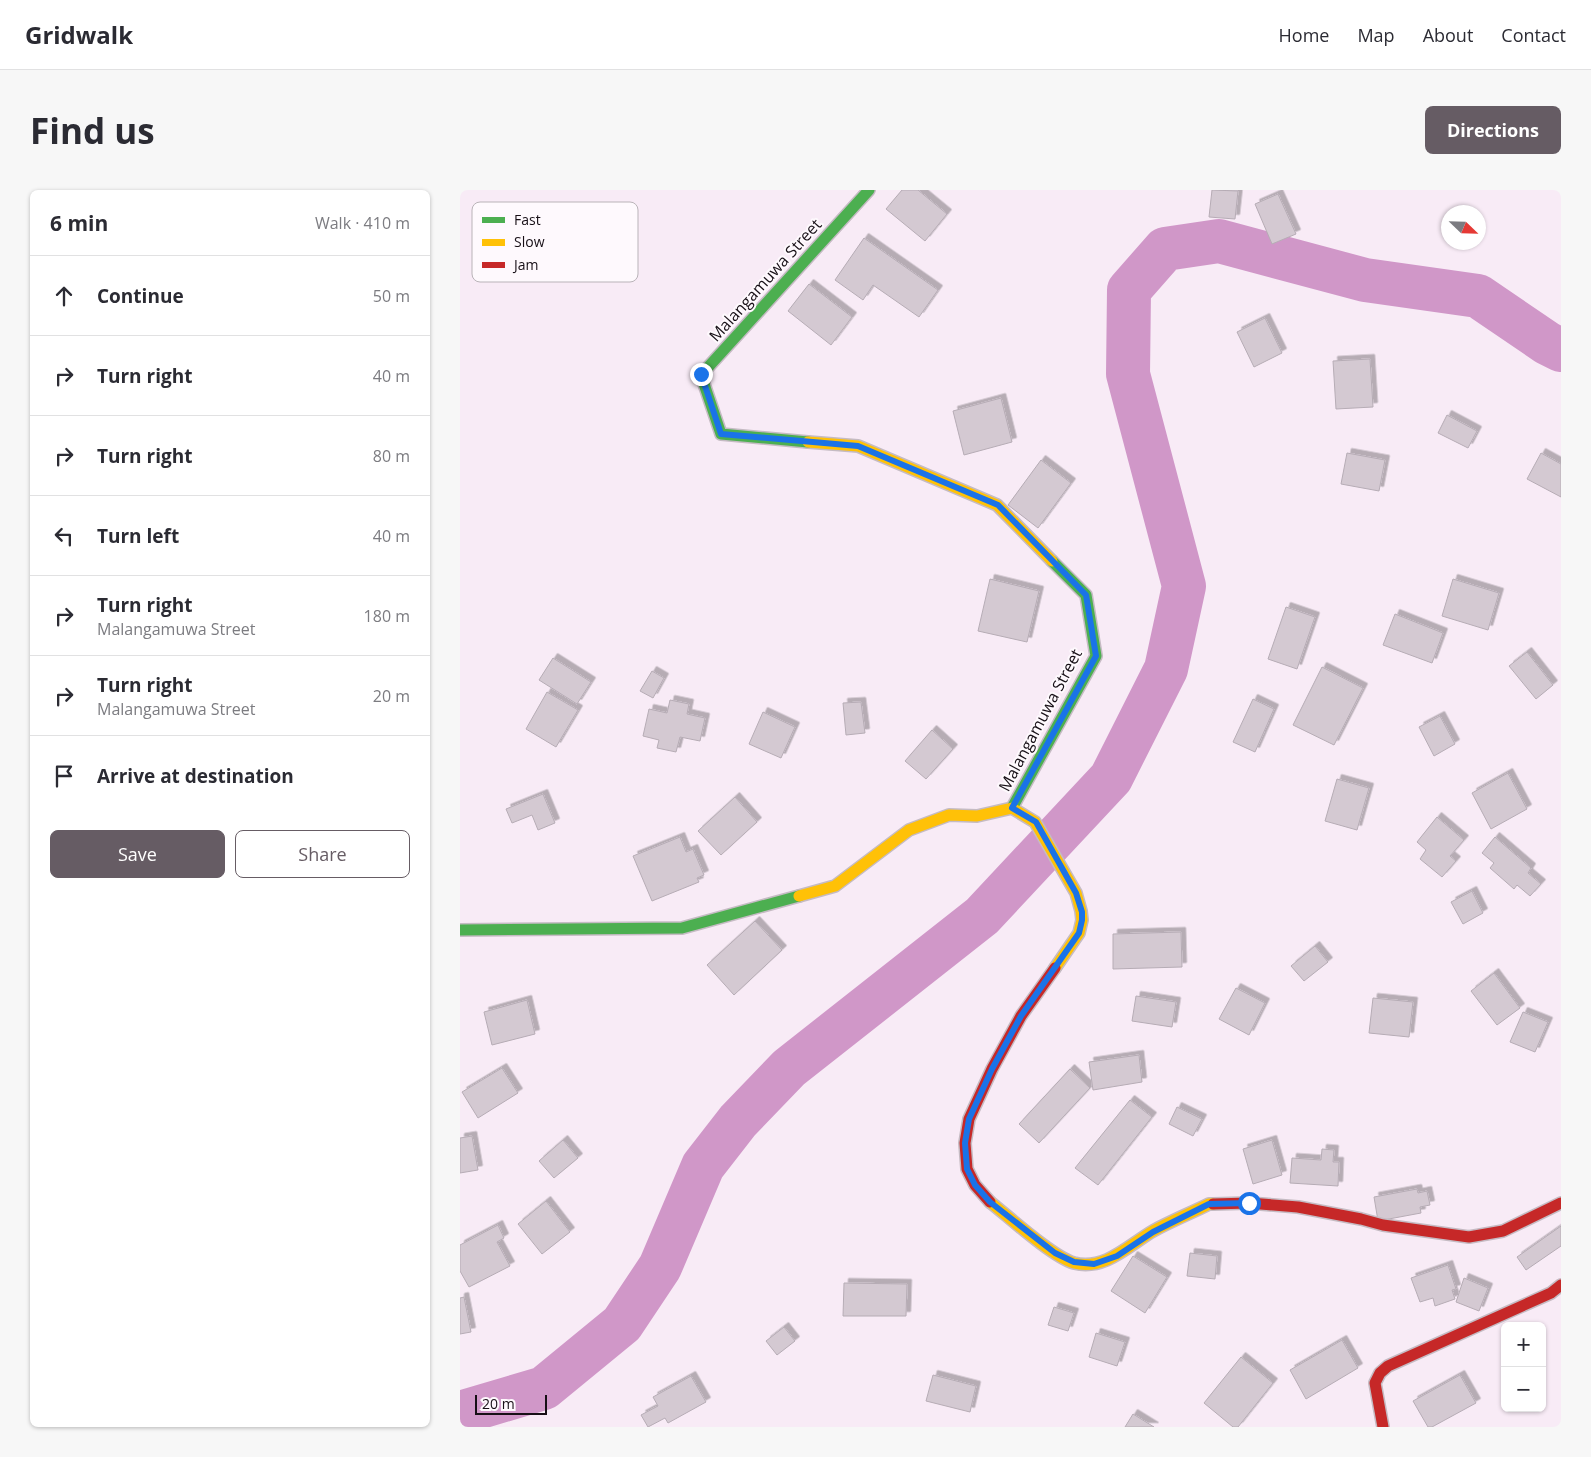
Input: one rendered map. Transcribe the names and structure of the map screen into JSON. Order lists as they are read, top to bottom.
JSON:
{
  "streets": {
    "street": ["Malangamuwa Street"]
  },
  "legend": ["Fast", "Slow", "Jam"],
  "scale_bar": "20 m",
  "north": "bottom right",
  "page": {
    "header": "Gridwalk",
    "nav": [
      "Home",
      "Map",
      "About",
      "Contact"
    ],
    "buttons": [
      "Directions",
      ["Save", "Share"]
    ],
    "title": "Find us",
    "heading": ["6 min", "Walk · 410 m"],
    "list": [
      ["Continue", "50 m"],
      ["Turn right", "40 m"],
      ["Turn right", "80 m"],
      ["Turn left", "40 m"],
      ["Turn right", "Malangamuwa Street", "180 m"],
      ["Turn right", "Malangamuwa Street", "20 m"],
      "Arrive at destination"
    ],
    "map_buttons": ["+", "−"],
    "scale": "20 m"
  }
}
